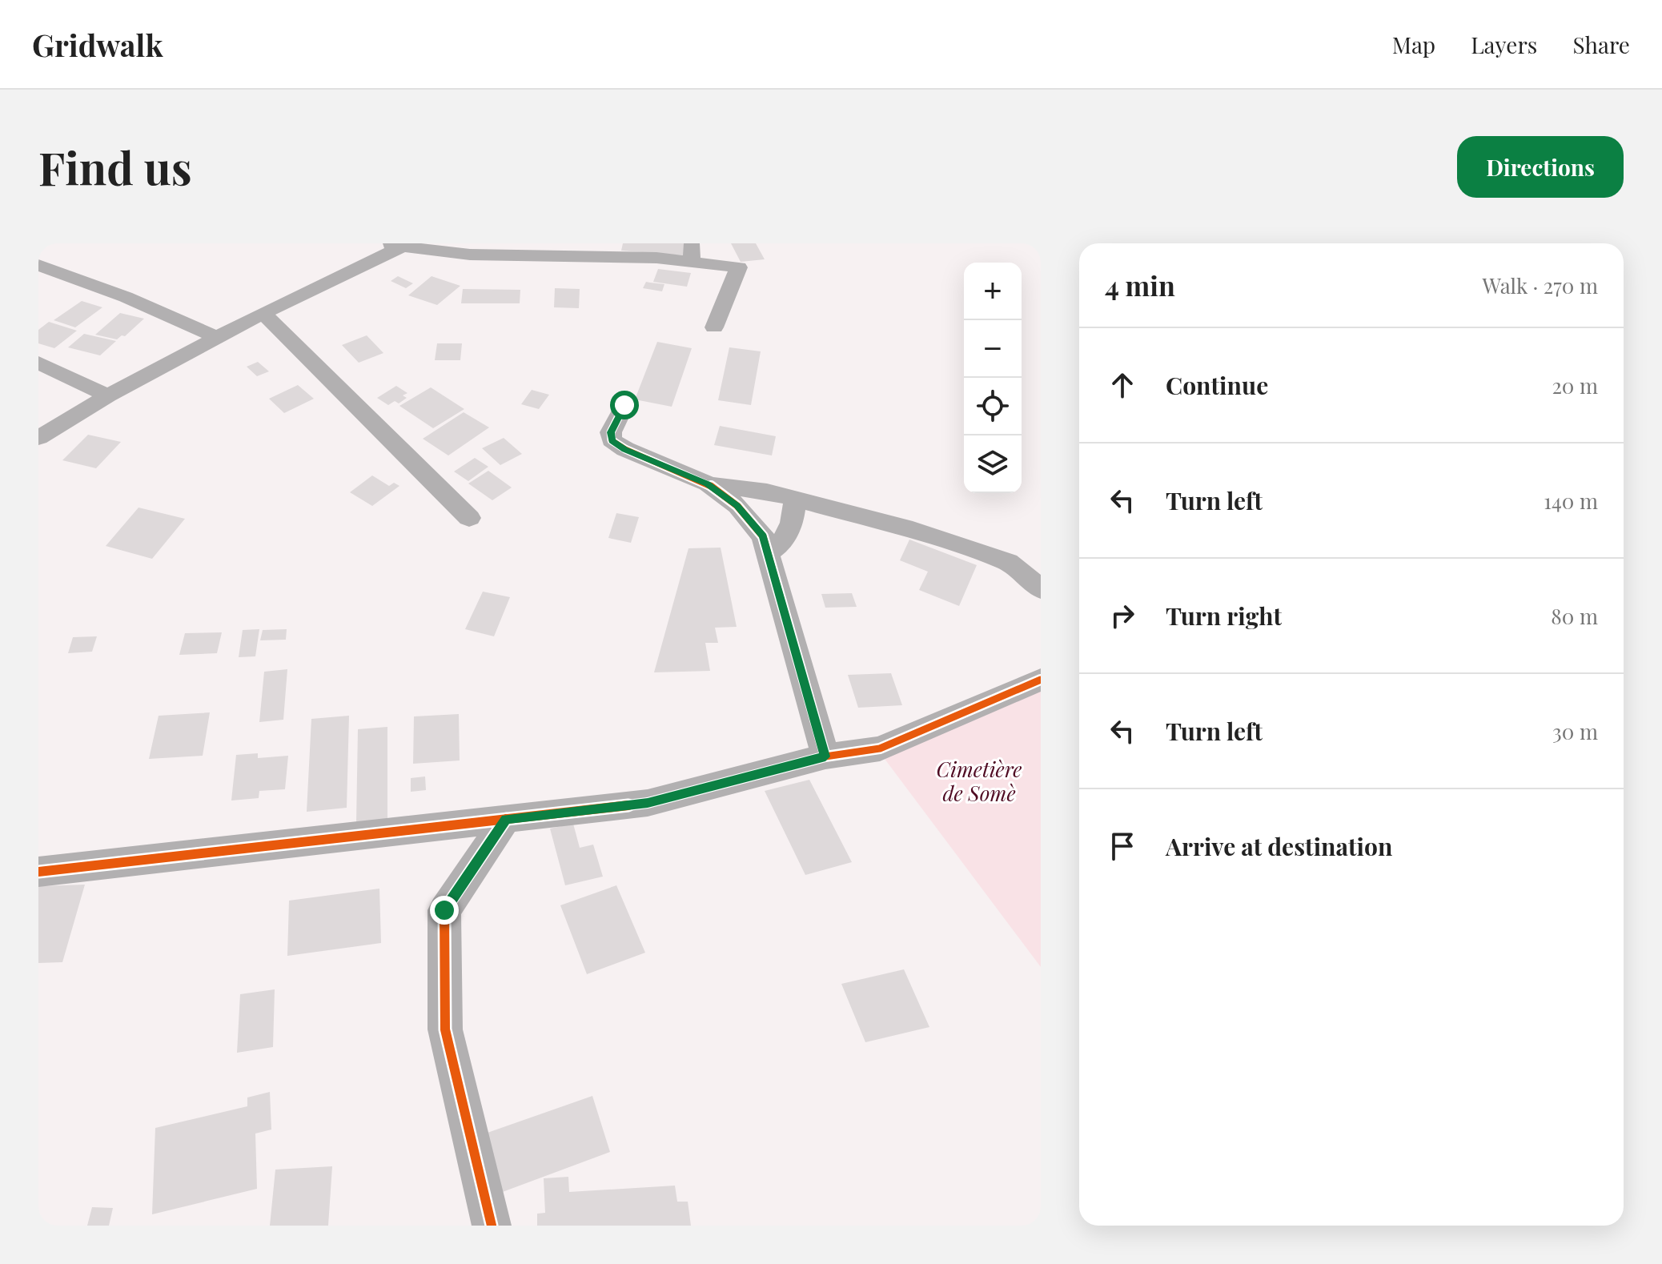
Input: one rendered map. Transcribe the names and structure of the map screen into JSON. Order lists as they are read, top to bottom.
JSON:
{
  "parks": ["Cimetière de Somè"],
  "page": {
    "header": "Gridwalk",
    "nav": ["Map", "Layers", "Share"],
    "buttons": "Directions",
    "title": "Find us",
    "heading": ["4 min", "Walk · 270 m"],
    "map_buttons": ["+", "−"],
    "list": [
      ["Continue", "20 m"],
      ["Turn left", "140 m"],
      ["Turn right", "80 m"],
      ["Turn left", "30 m"],
      "Arrive at destination"
    ]
  }
}
